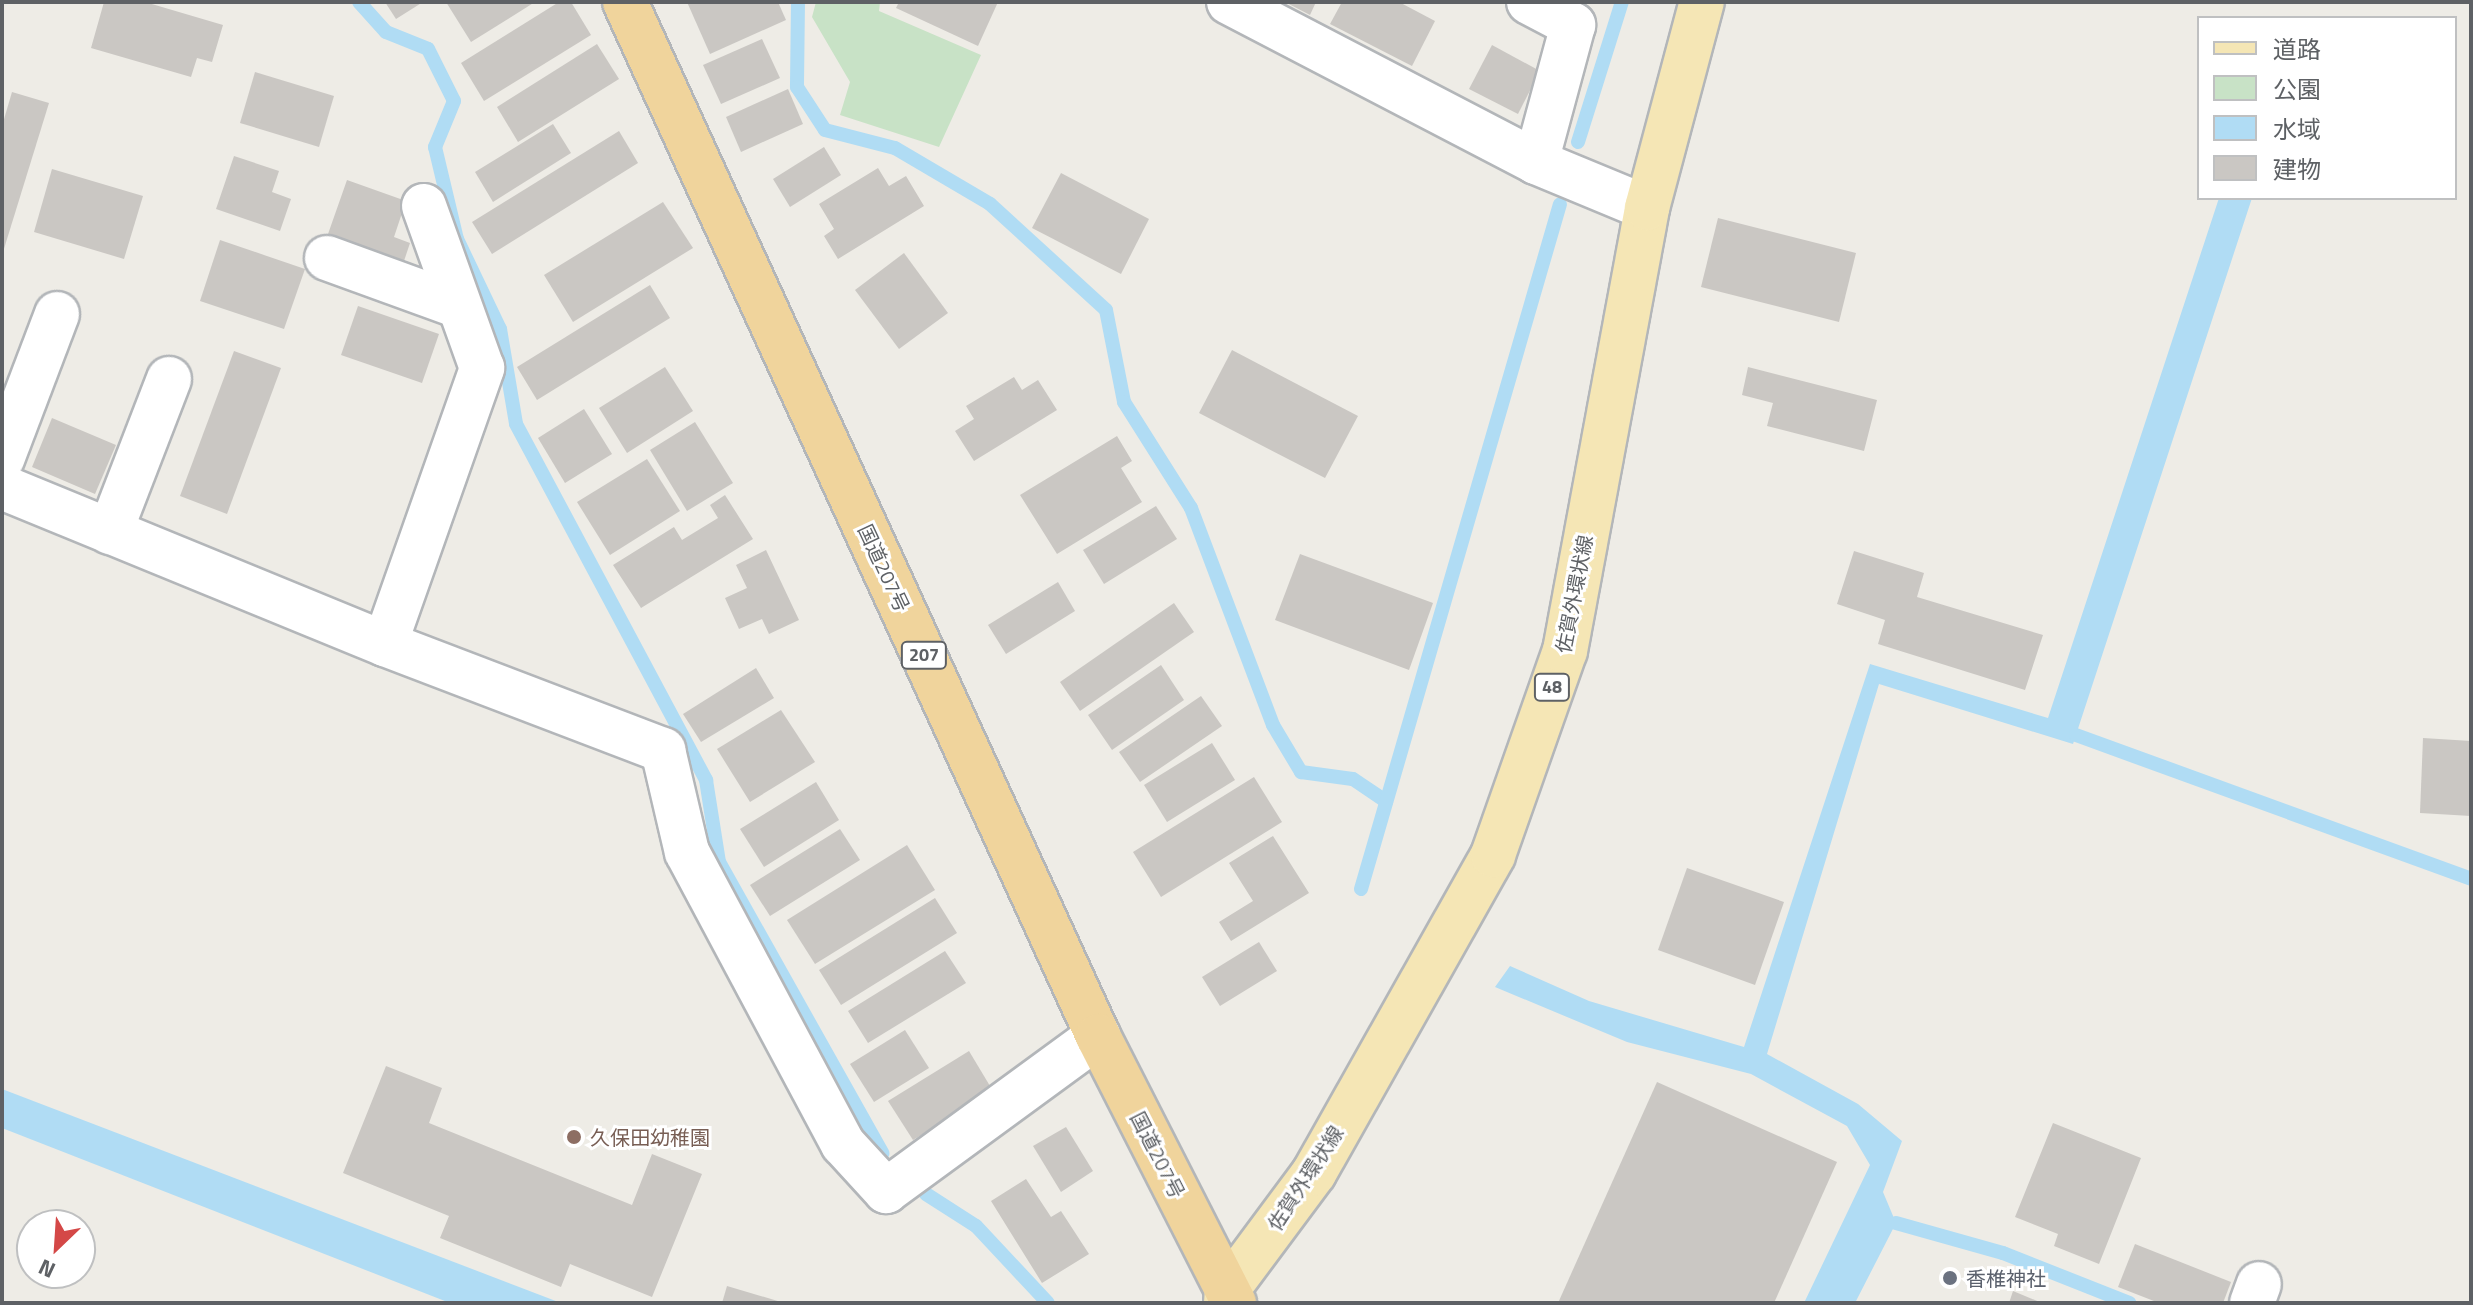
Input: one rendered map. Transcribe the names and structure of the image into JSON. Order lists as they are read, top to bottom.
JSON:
{
  "streets": {
    "highway": ["国道207号", "207"],
    "main road": ["佐賀外環状線", "48"]
  },
  "crossings": [
    ["国道207号", "佐賀外環状線"]
  ],
  "places": ["久保田幼稚園", "香椎神社"],
  "legend": [
    "道路",
    "公園",
    "水域",
    "建物"
  ],
  "north": "bottom left"
}
